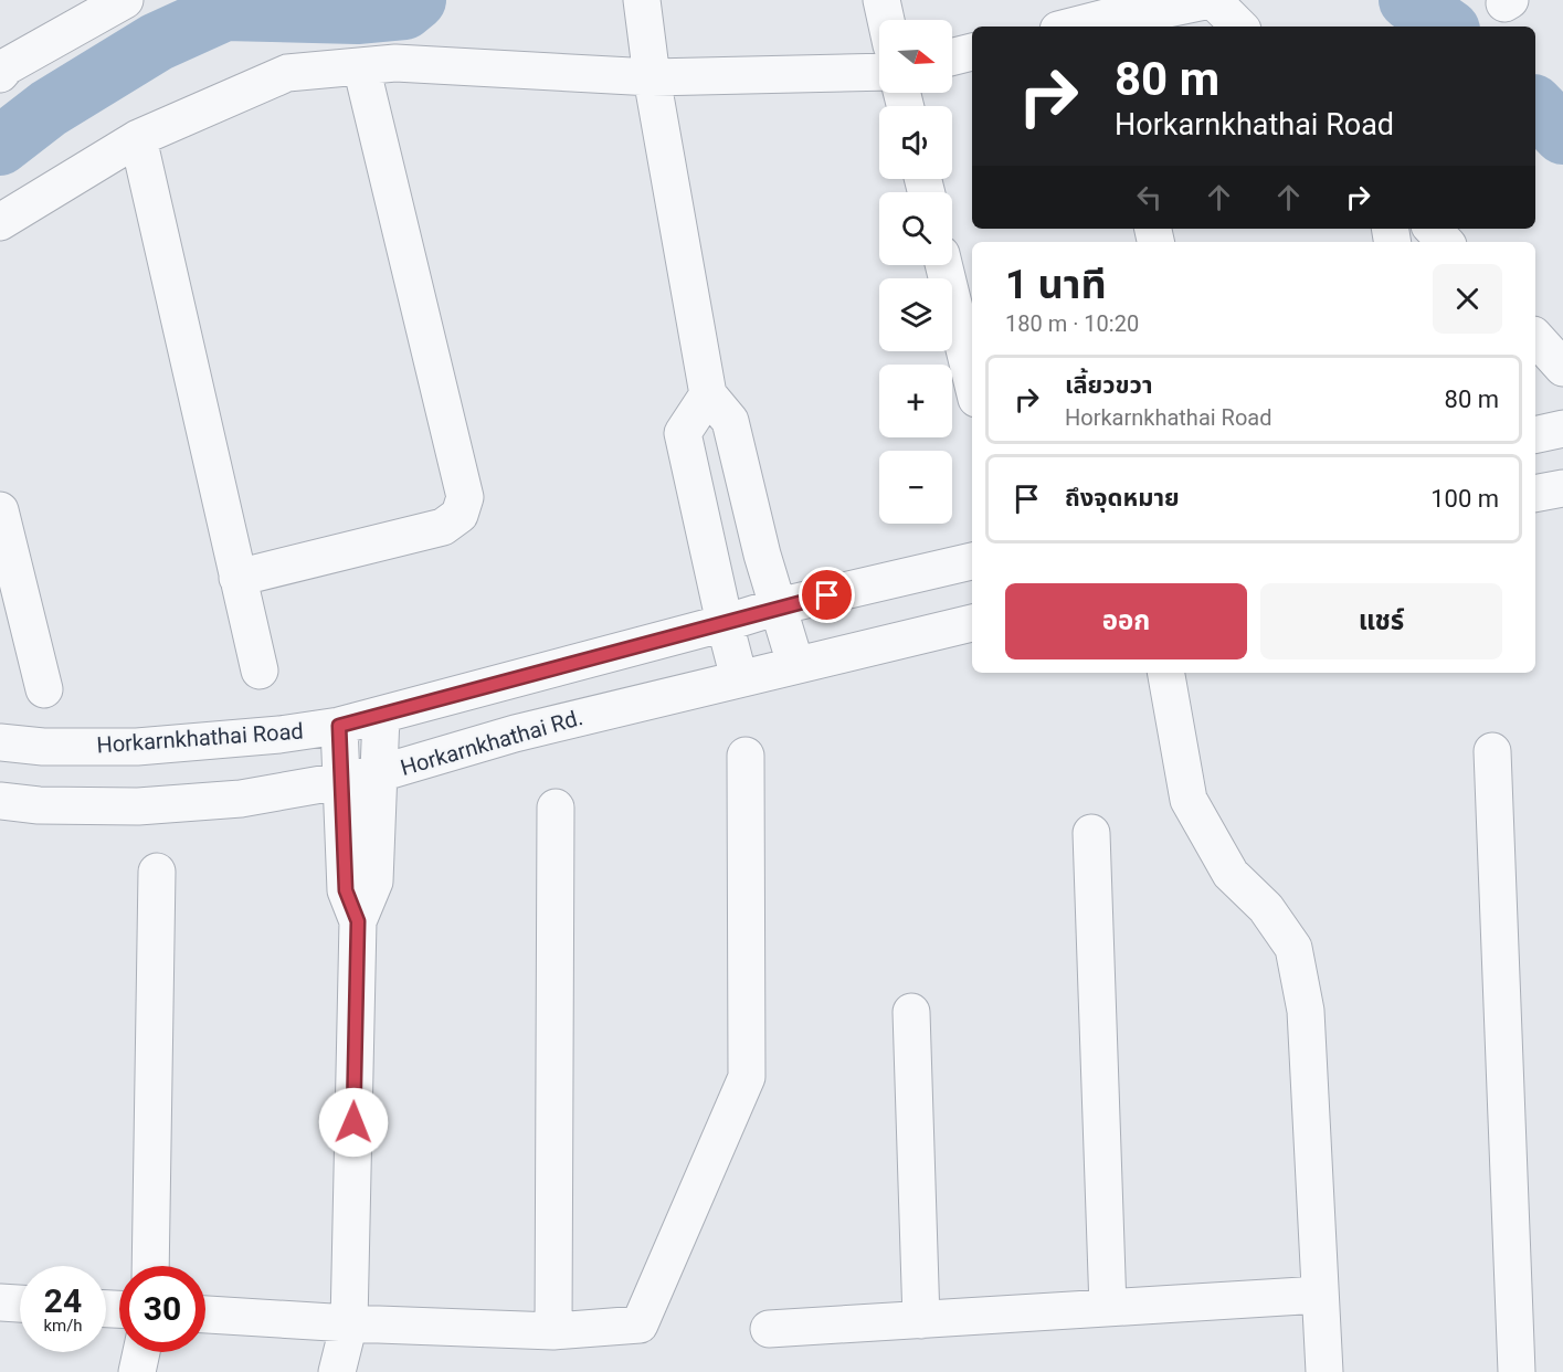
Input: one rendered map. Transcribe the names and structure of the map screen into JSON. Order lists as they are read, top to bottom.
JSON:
{
  "streets": {
    "street": ["Horkarnkhathai Road", "Horkarnkhathai Rd."]
  },
  "north": "right",
  "page": {
    "map_buttons": ["+", "−"],
    "turn": ["80 m", "Horkarnkhathai Road"],
    "heading": ["1 นาที", "180 m · 10:20"],
    "list": [
      {
        "name": "เลี้ยวขวา",
        "note": "Horkarnkhathai Road",
        "value": "80 m"
      },
      {
        "name": "ถึงจุดหมาย",
        "value": "100 m"
      }
    ],
    "buttons": ["ออก", "แชร์"],
    "speed": "24 km/h",
    "limit": "30"
  }
}
